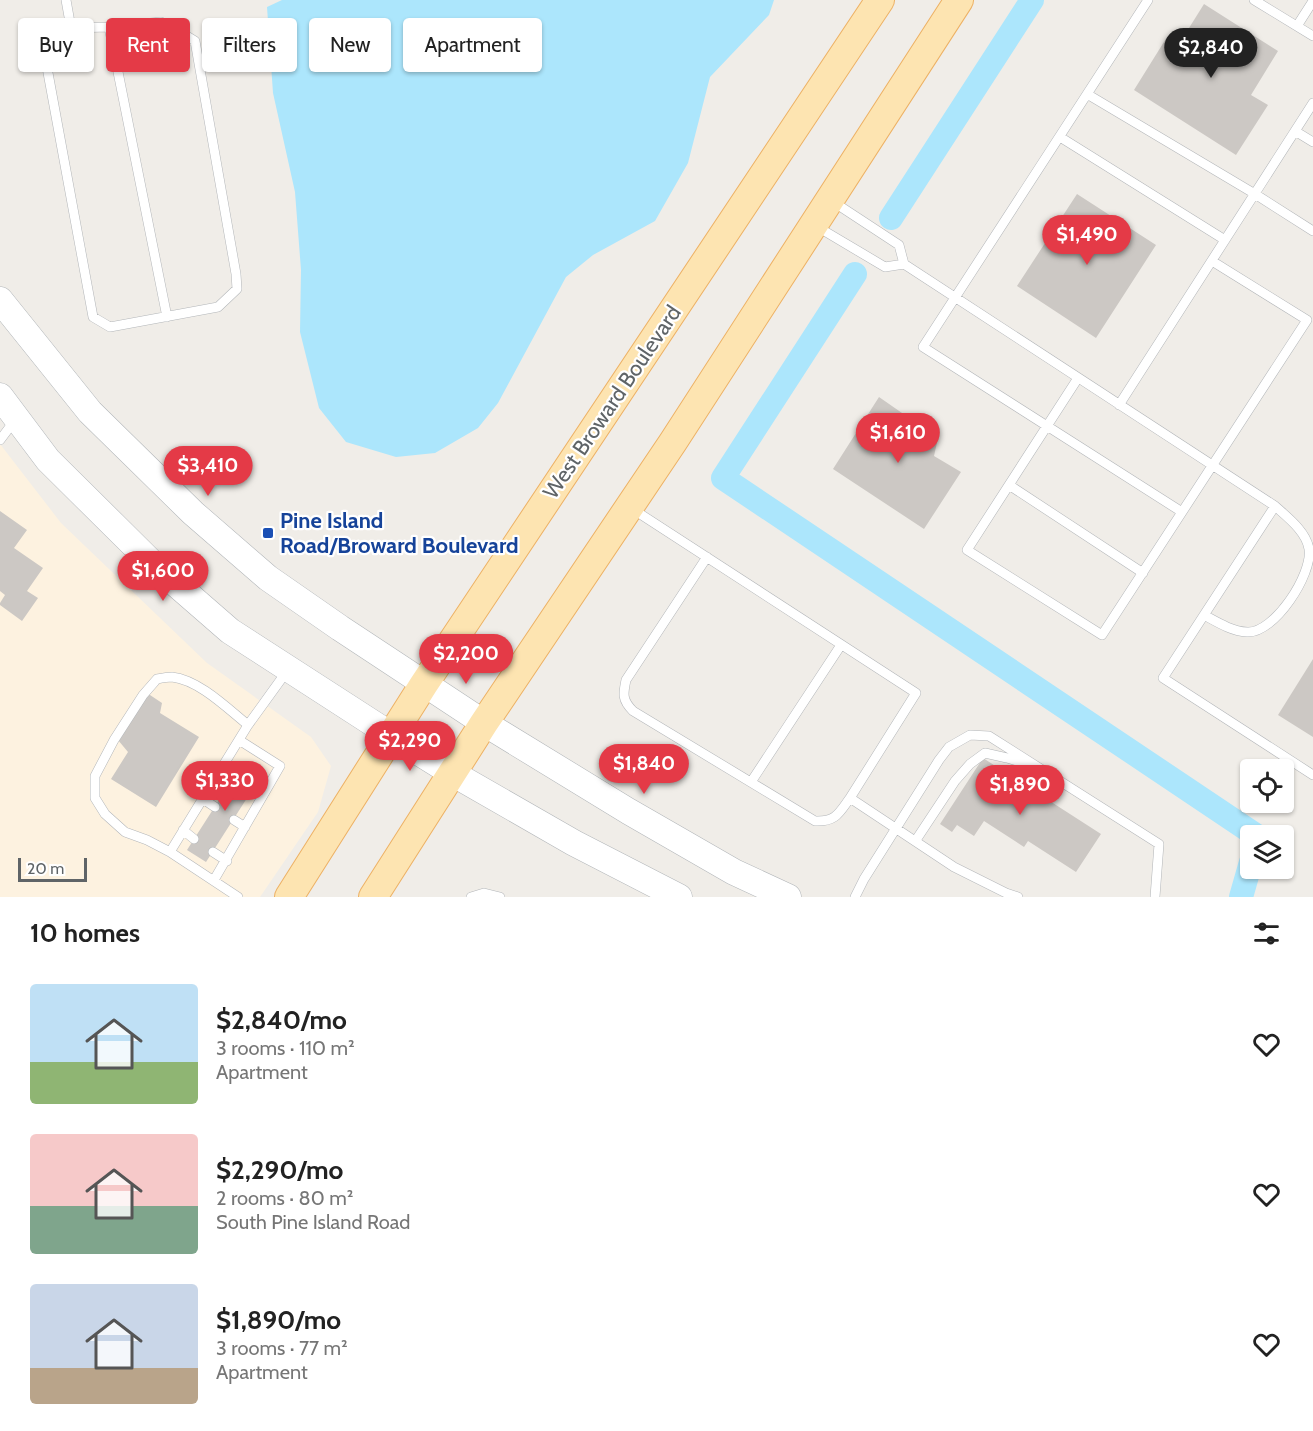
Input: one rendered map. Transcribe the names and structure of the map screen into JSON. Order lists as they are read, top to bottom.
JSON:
{
  "streets": {
    "main road": ["West Broward Boulevard"]
  },
  "places": {
    "transit": ["Pine Island Road/Broward Boulevard"]
  },
  "scale_bar": "20 m",
  "page": {
    "chip": [
      "Buy",
      "Rent",
      "Filters",
      "New",
      "Apartment"
    ],
    "price": [
      "$2,840",
      "$1,490",
      "$1,610",
      "$3,410",
      "$1,600",
      "$2,200",
      "$2,290",
      "$1,840",
      "$1,330",
      "$1,890"
    ],
    "scale": "20 m",
    "heading": "10 homes",
    "list": [
      {
        "name": "$2,840/mo",
        "note": "3 rooms · 110 m² · Apartment"
      },
      {
        "name": "$2,290/mo",
        "note": "2 rooms · 80 m² · South Pine Island Road"
      },
      {
        "name": "$1,890/mo",
        "note": "3 rooms · 77 m² · Apartment"
      }
    ]
  }
}
